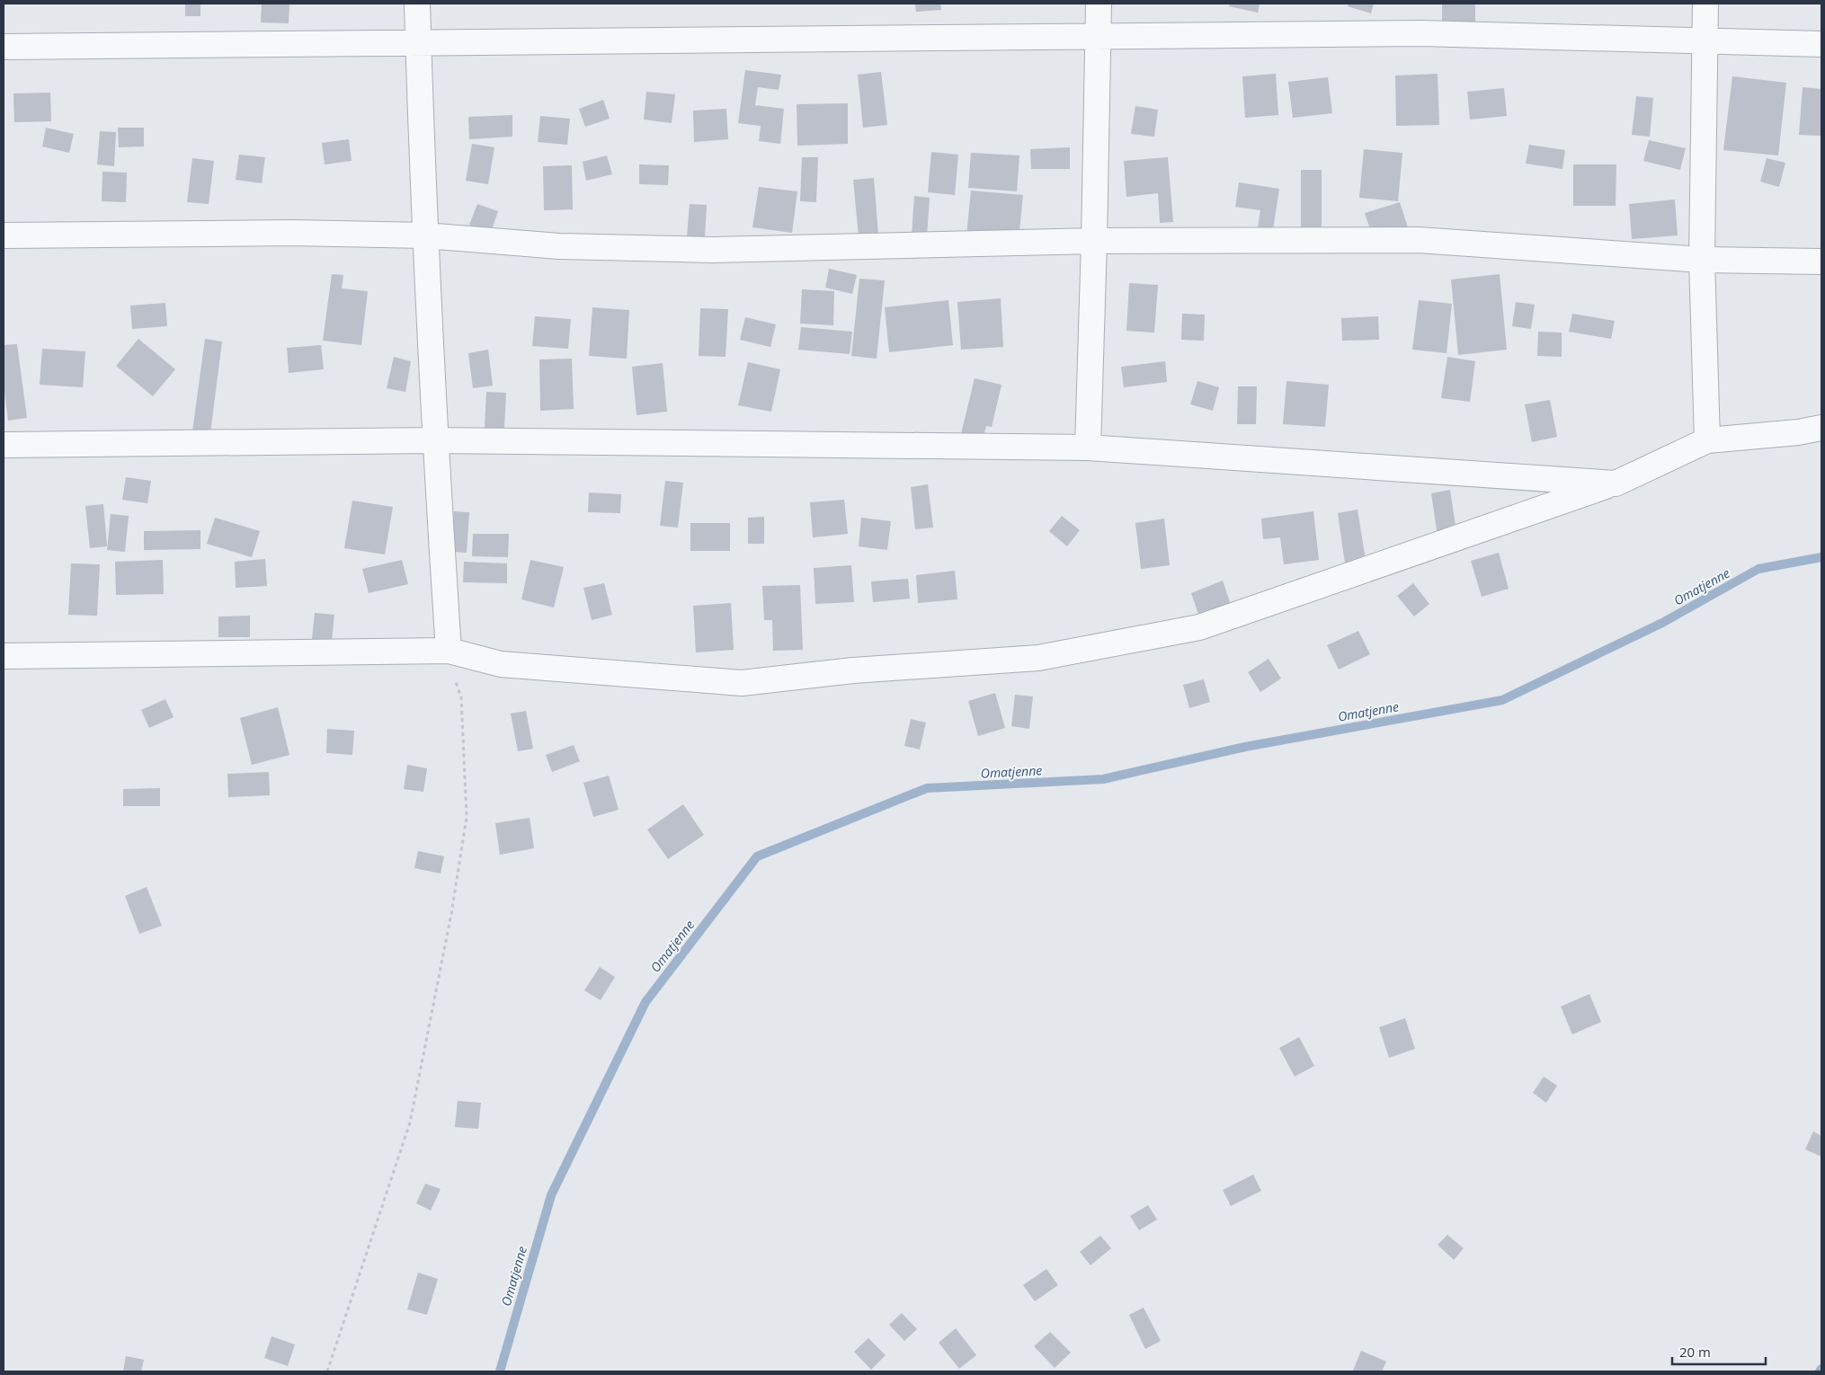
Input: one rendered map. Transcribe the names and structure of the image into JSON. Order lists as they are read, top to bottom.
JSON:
{
  "water": ["Omatjenne"],
  "scale_bar": "20 m"
}
